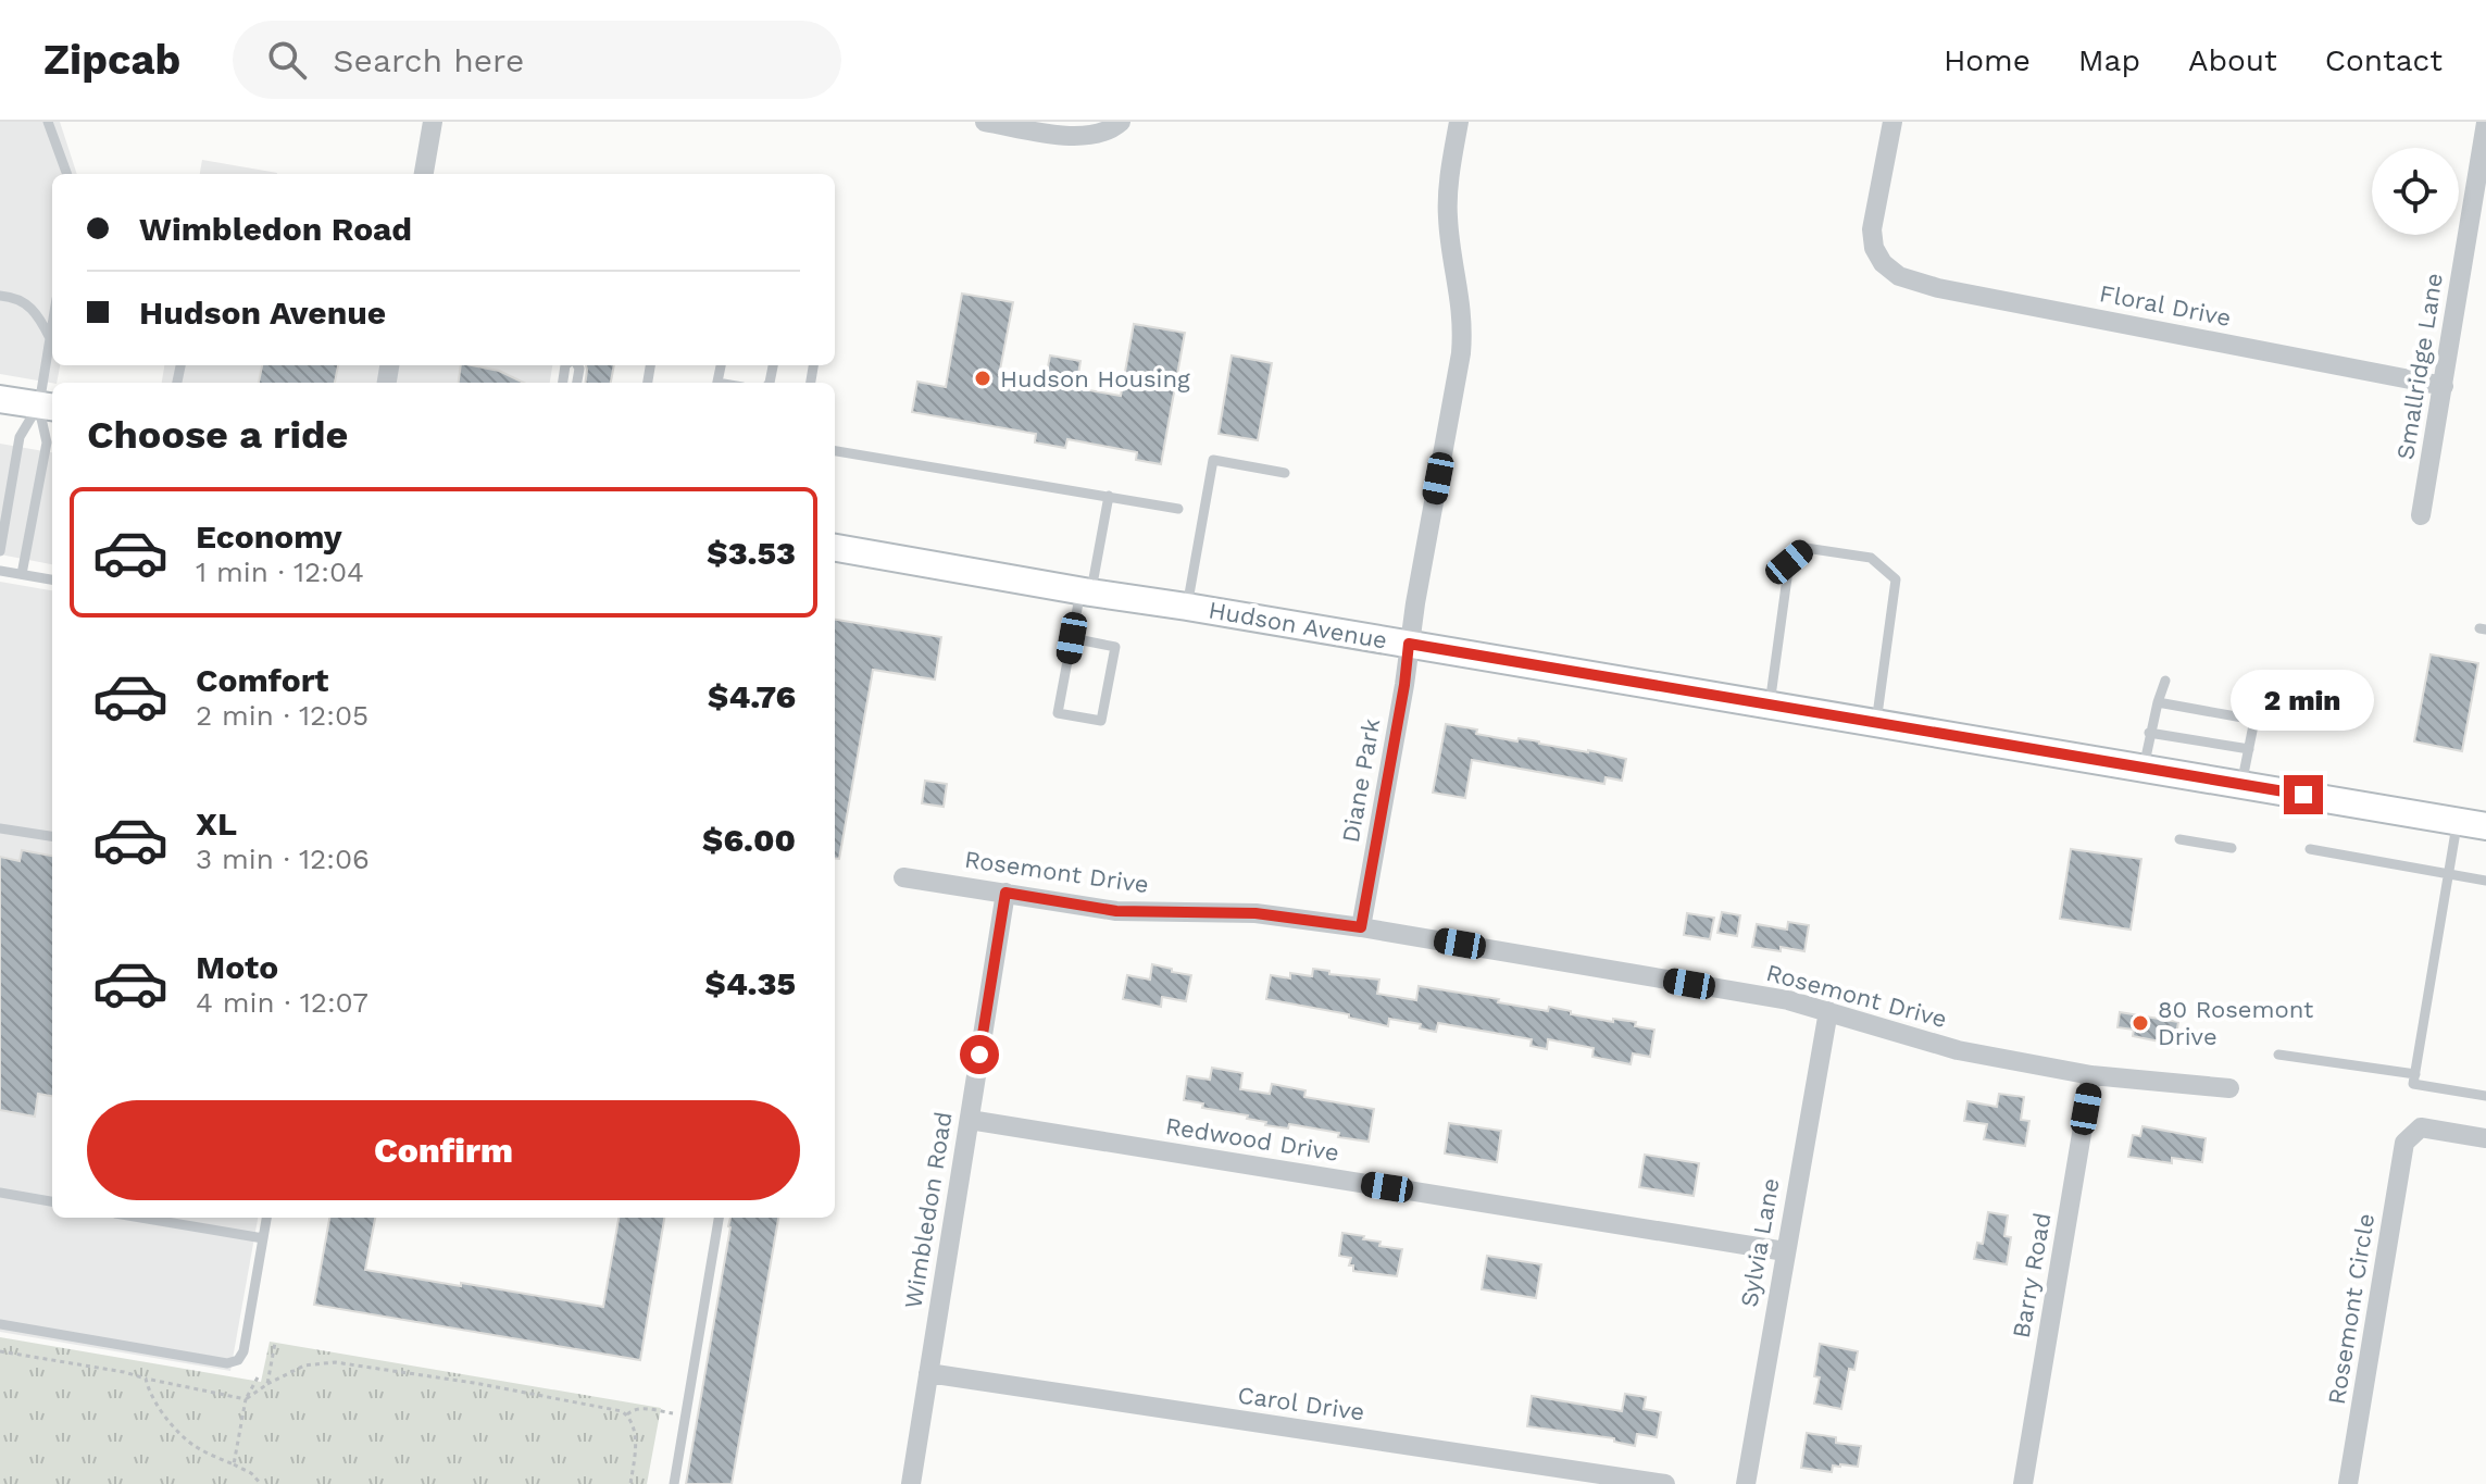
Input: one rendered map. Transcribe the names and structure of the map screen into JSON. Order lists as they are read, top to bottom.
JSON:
{
  "streets": {
    "main road": ["Hudson Avenue"],
    "street": [
      "Floral Drive",
      "Smallridge Lane",
      "Diane Park",
      "Rosemont Drive",
      "Redwood Drive",
      "Wimbledon Road",
      "Sylvia Lane",
      "Barry Road",
      "Rosemont Circle",
      "Carol Drive"
    ]
  },
  "crossings": [
    ["Floral Drive", "Smallridge Lane"],
    ["Hudson Avenue", "Diane Park"],
    ["Diane Park", "Rosemont Drive"],
    ["Rosemont Drive", "Wimbledon Road"],
    ["Rosemont Drive", "Sylvia Lane"],
    ["Rosemont Drive", "Barry Road"],
    ["Redwood Drive", "Wimbledon Road"],
    ["Redwood Drive", "Sylvia Lane"],
    ["Wimbledon Road", "Carol Drive"]
  ],
  "places": ["Hudson Housing", "80 Rosemont Drive"],
  "page": {
    "header": "Zipcab",
    "search": "Search here",
    "nav": [
      "Home",
      "Map",
      "About",
      "Contact"
    ],
    "banner": ["Wimbledon Road", "Hudson Avenue"],
    "heading": "Choose a ride",
    "list": [
      {
        "name": "Economy",
        "note": "1 min · 12:04",
        "value": "$3.53"
      },
      {
        "name": "Comfort",
        "note": "2 min · 12:05",
        "value": "$4.76"
      },
      {
        "name": "XL",
        "note": "3 min · 12:06",
        "value": "$6.00"
      },
      {
        "name": "Moto",
        "note": "4 min · 12:07",
        "value": "$4.35"
      }
    ],
    "bubble": "2 min",
    "buttons": "Confirm"
  }
}
